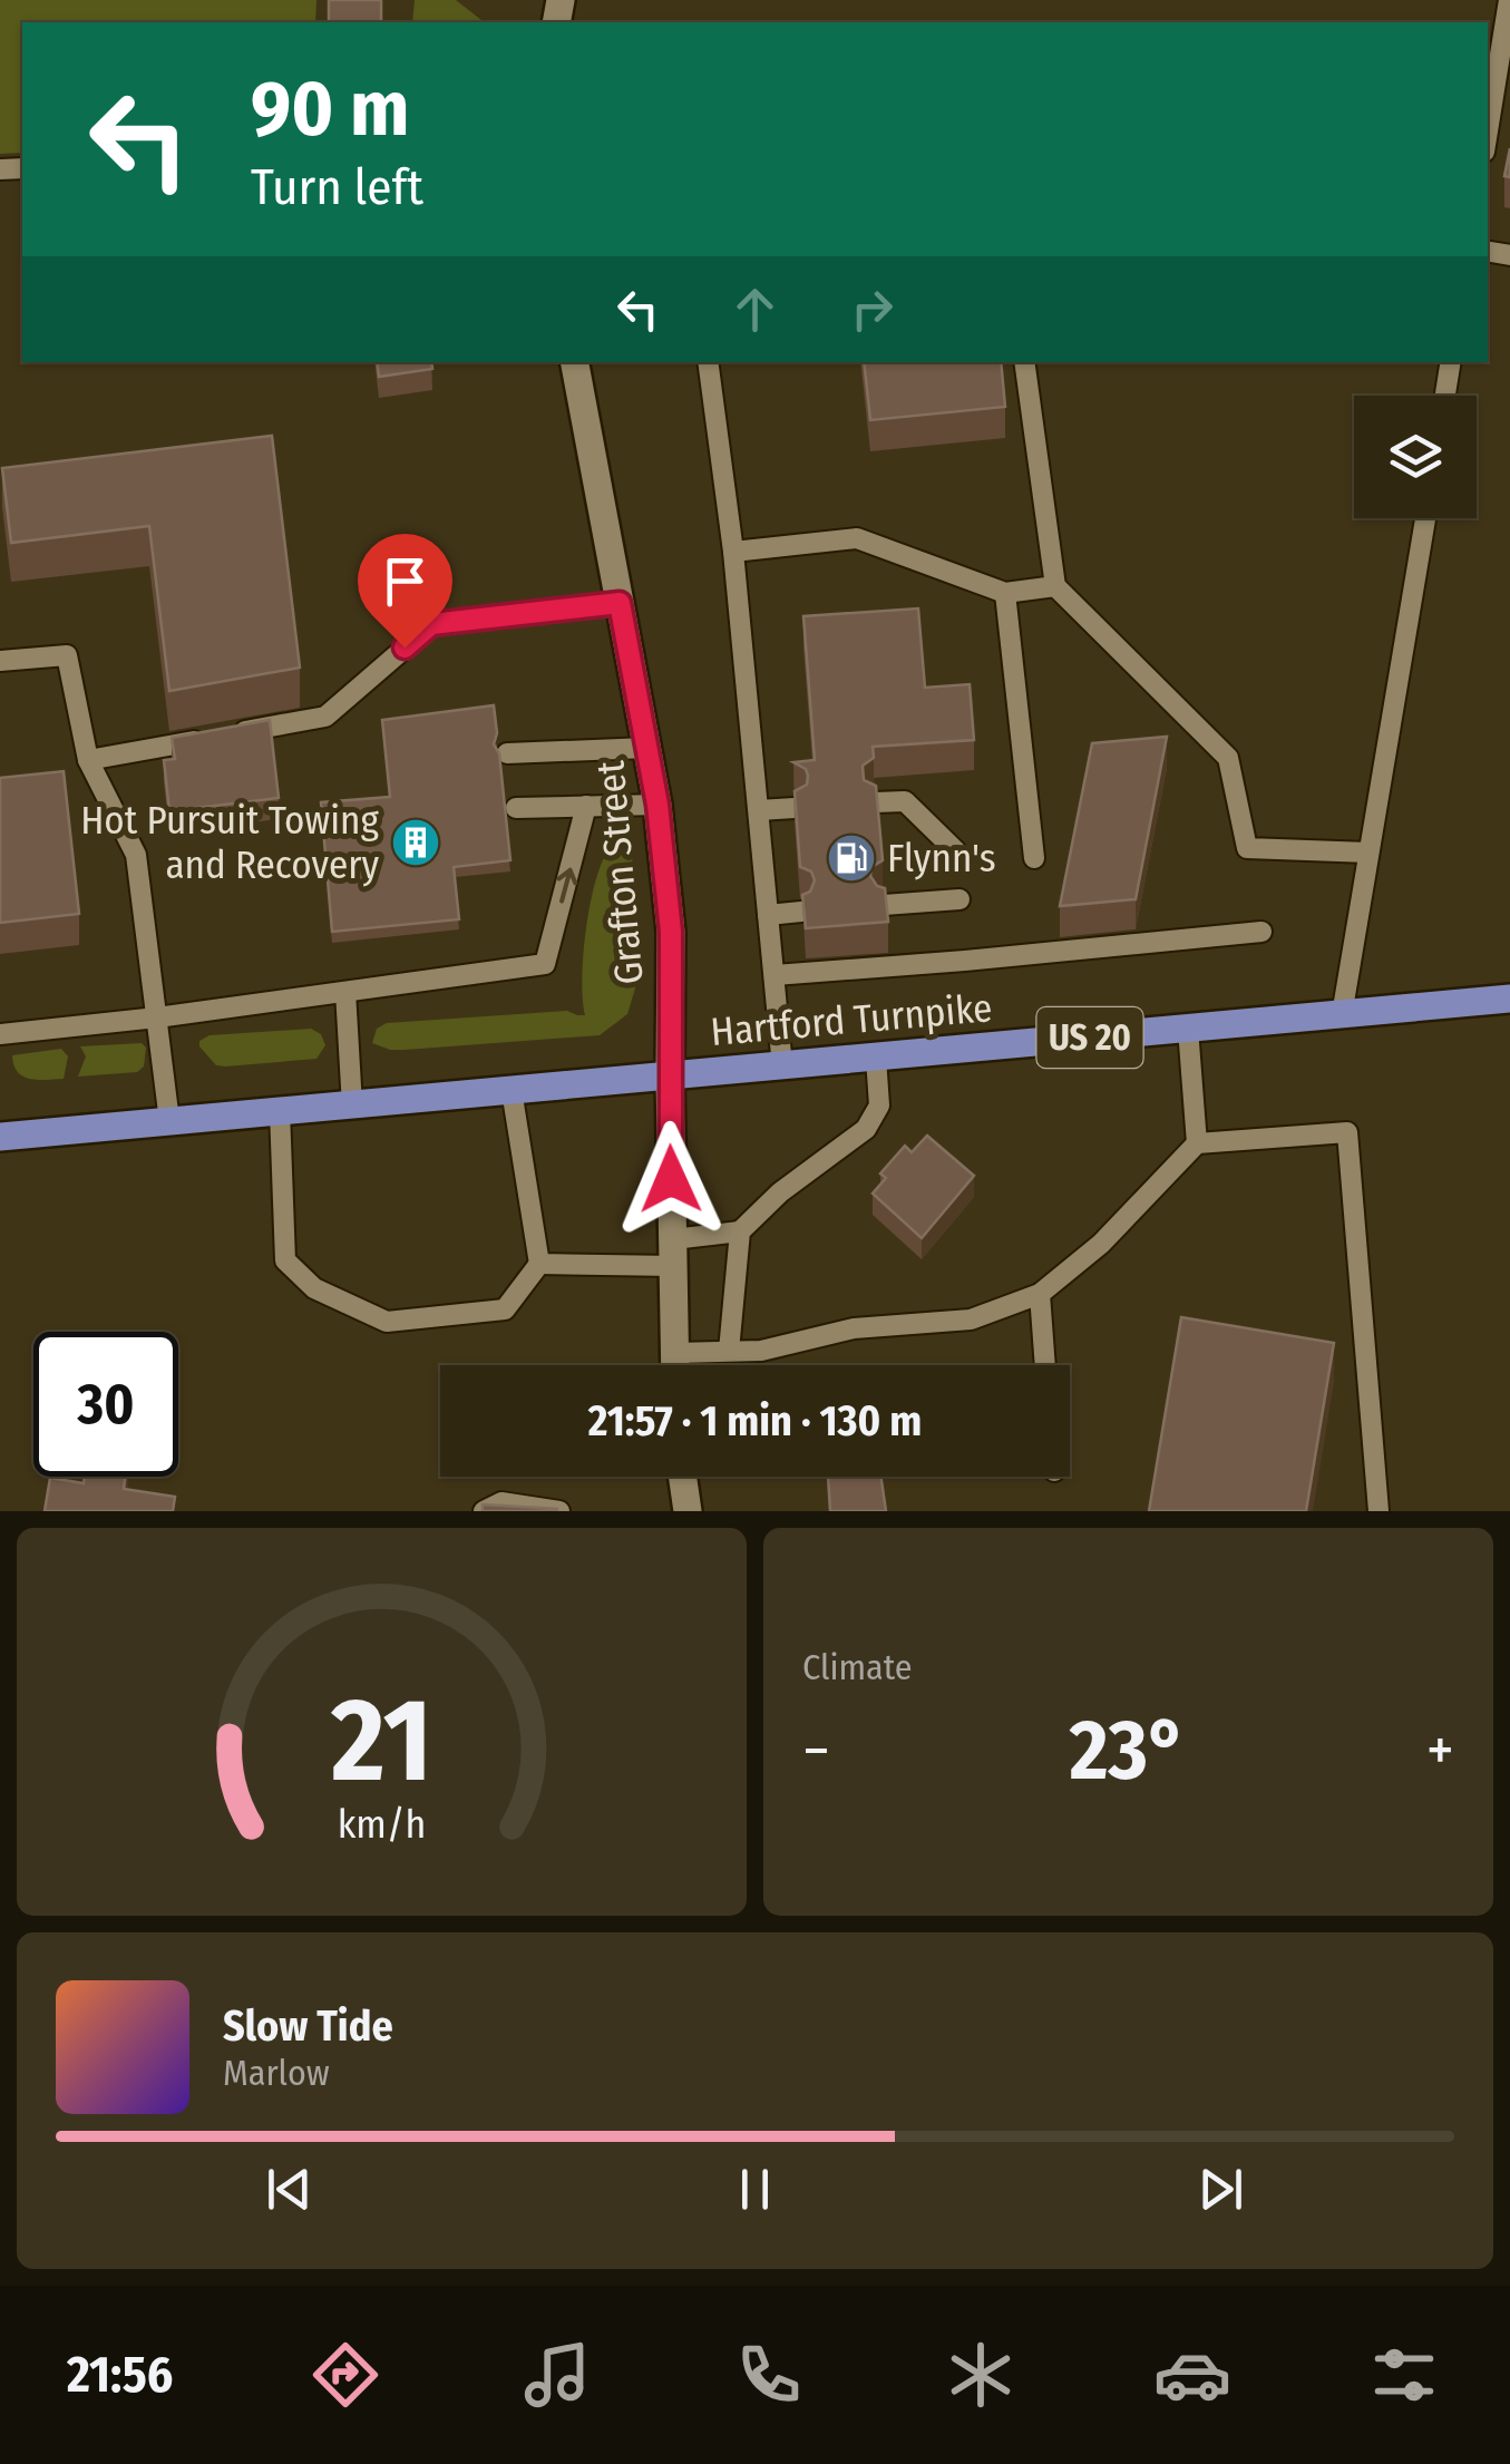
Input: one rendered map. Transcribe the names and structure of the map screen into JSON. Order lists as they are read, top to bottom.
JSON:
{
  "streets": {
    "main road": ["Hartford Turnpike", "US 20"],
    "street": ["Grafton Street"]
  },
  "crossings": [
    ["Grafton Street", "Hartford Turnpike"]
  ],
  "places": {
    "building": ["Hot Pursuit Towing and Recovery"],
    "fuel station": ["Flynn's"]
  },
  "page": {
    "turn": ["90 m", "Turn left"],
    "limit": "30",
    "trip": "21:57 · 1 min · 130 m",
    "tile": "Climate",
    "heat": ["−", "23°", "+"],
    "song": ["Slow Tide", "Marlow"],
    "tabs": "21:56",
    "gauge": ["21", "km/h"]
  }
}
